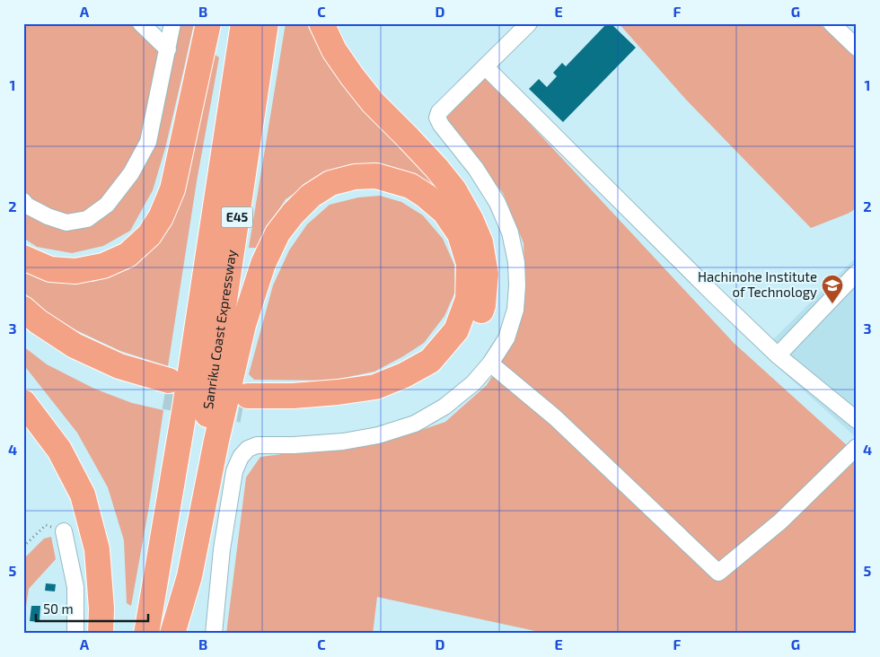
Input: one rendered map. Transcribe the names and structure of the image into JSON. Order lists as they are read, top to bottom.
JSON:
{
  "streets": {
    "highway": ["E45", "Sanriku Coast Expressway"]
  },
  "places": {
    "school or university": ["Hachinohe Institute of Technology"]
  },
  "scale_bar": "50 m",
  "grid": {
    "columns": [
      "A",
      "B",
      "C",
      "D",
      "E",
      "F",
      "G"
    ],
    "rows": [
      "1",
      "2",
      "3",
      "4",
      "5"
    ]
  }
}
